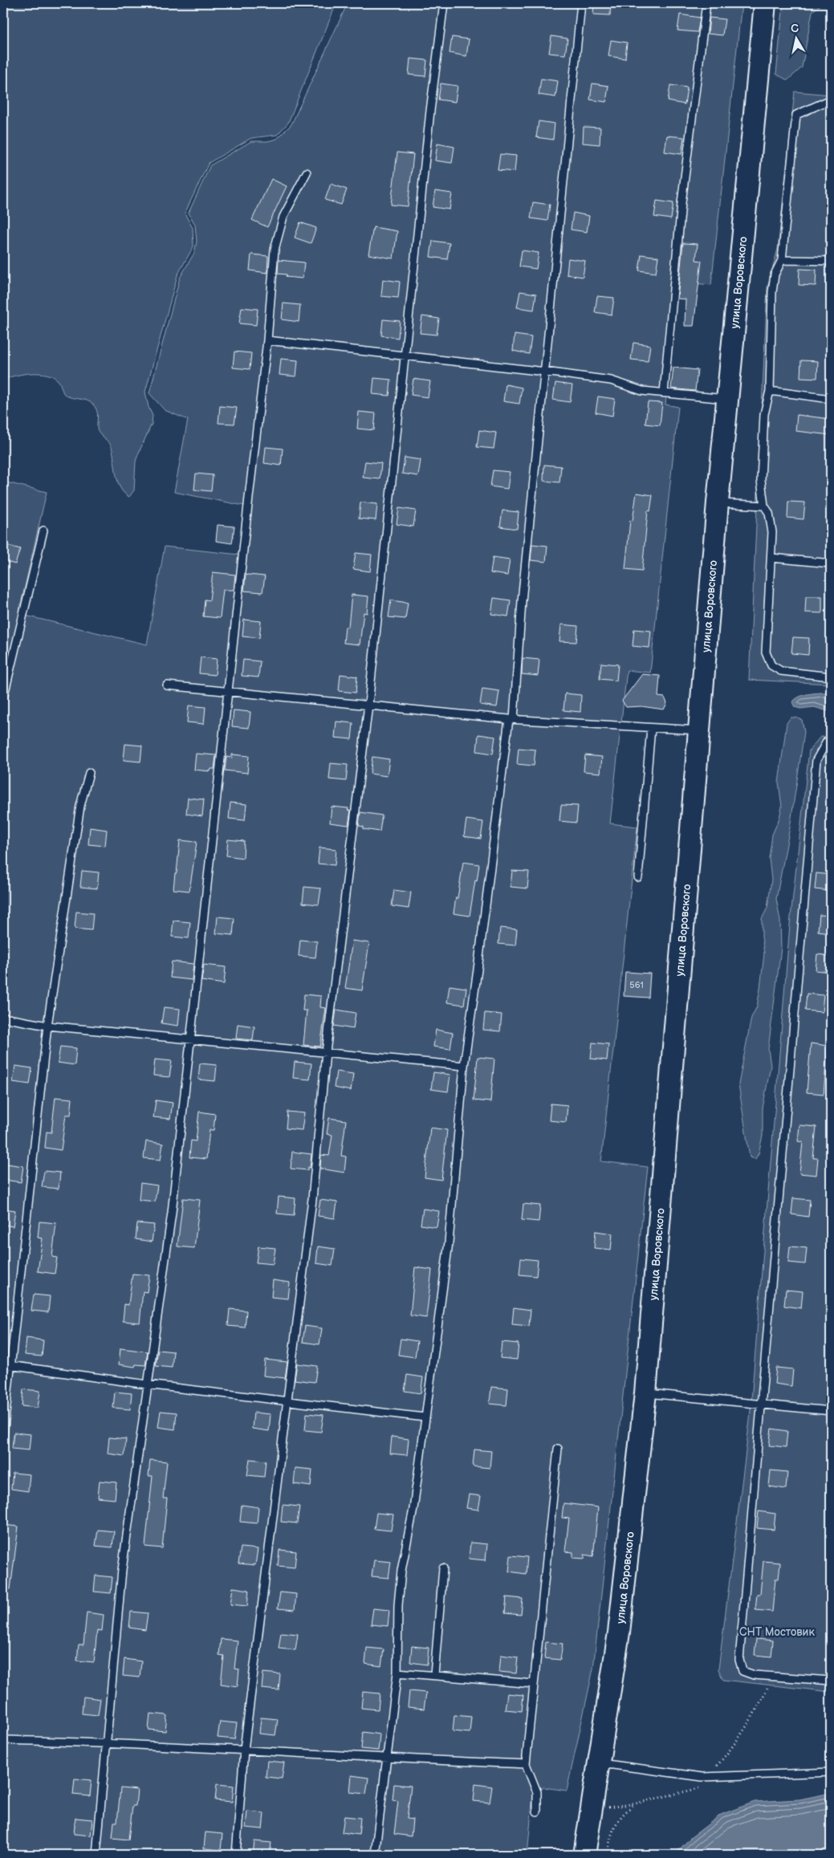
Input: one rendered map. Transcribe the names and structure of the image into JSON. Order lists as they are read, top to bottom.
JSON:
{
  "streets": {
    "main road": ["улица Воровского"]
  },
  "parks": ["СНТ Мостовик"],
  "house_numbers": ["561"],
  "north": "top"
}
